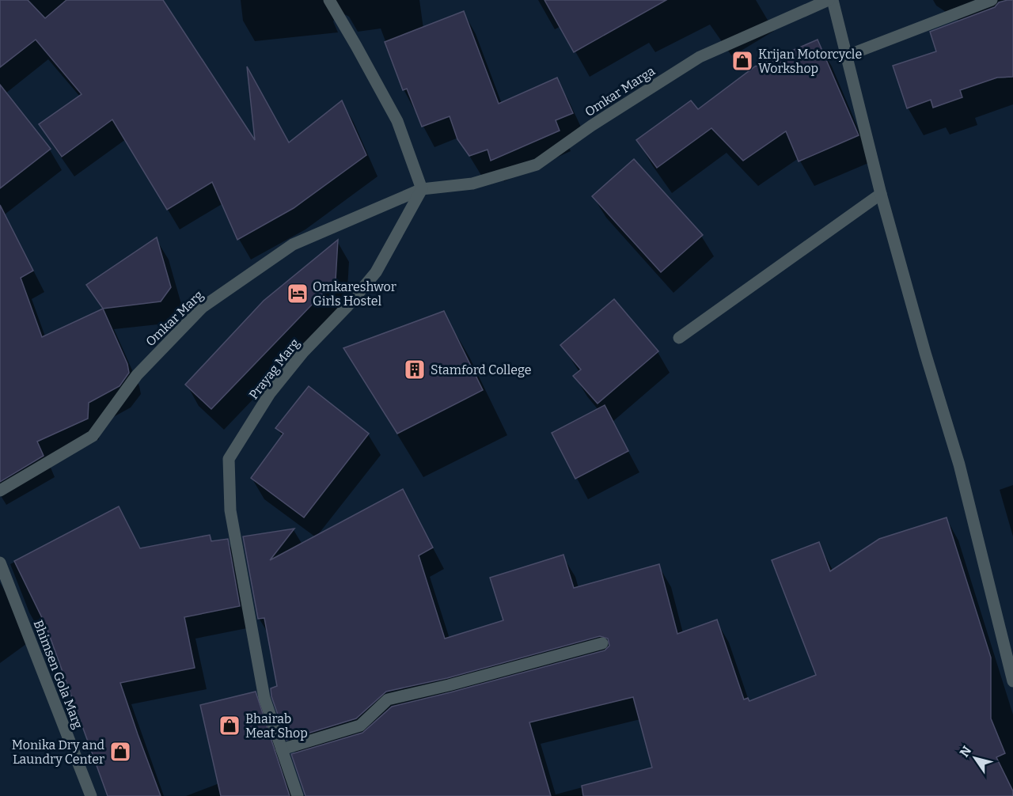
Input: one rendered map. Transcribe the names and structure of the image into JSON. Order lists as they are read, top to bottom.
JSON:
{
  "streets": {
    "street": [
      "Omkar Marga",
      "Omkar Marg",
      "Prayag Marg",
      "Bhimsen Gola Marg"
    ]
  },
  "crossings": [
    ["Omkar Marga", "Omkar Marg"],
    ["Omkar Marga", "Prayag Marg"],
    ["Omkar Marg", "Prayag Marg"]
  ],
  "places": {
    "shop": ["Krijan Motorcycle Workshop", "Bhairab Meat Shop", "Monika Dry and Laundry Center"],
    "hotel": ["Omkareshwor Girls Hostel"],
    "building": ["Stamford College"]
  },
  "north": "top left"
}
